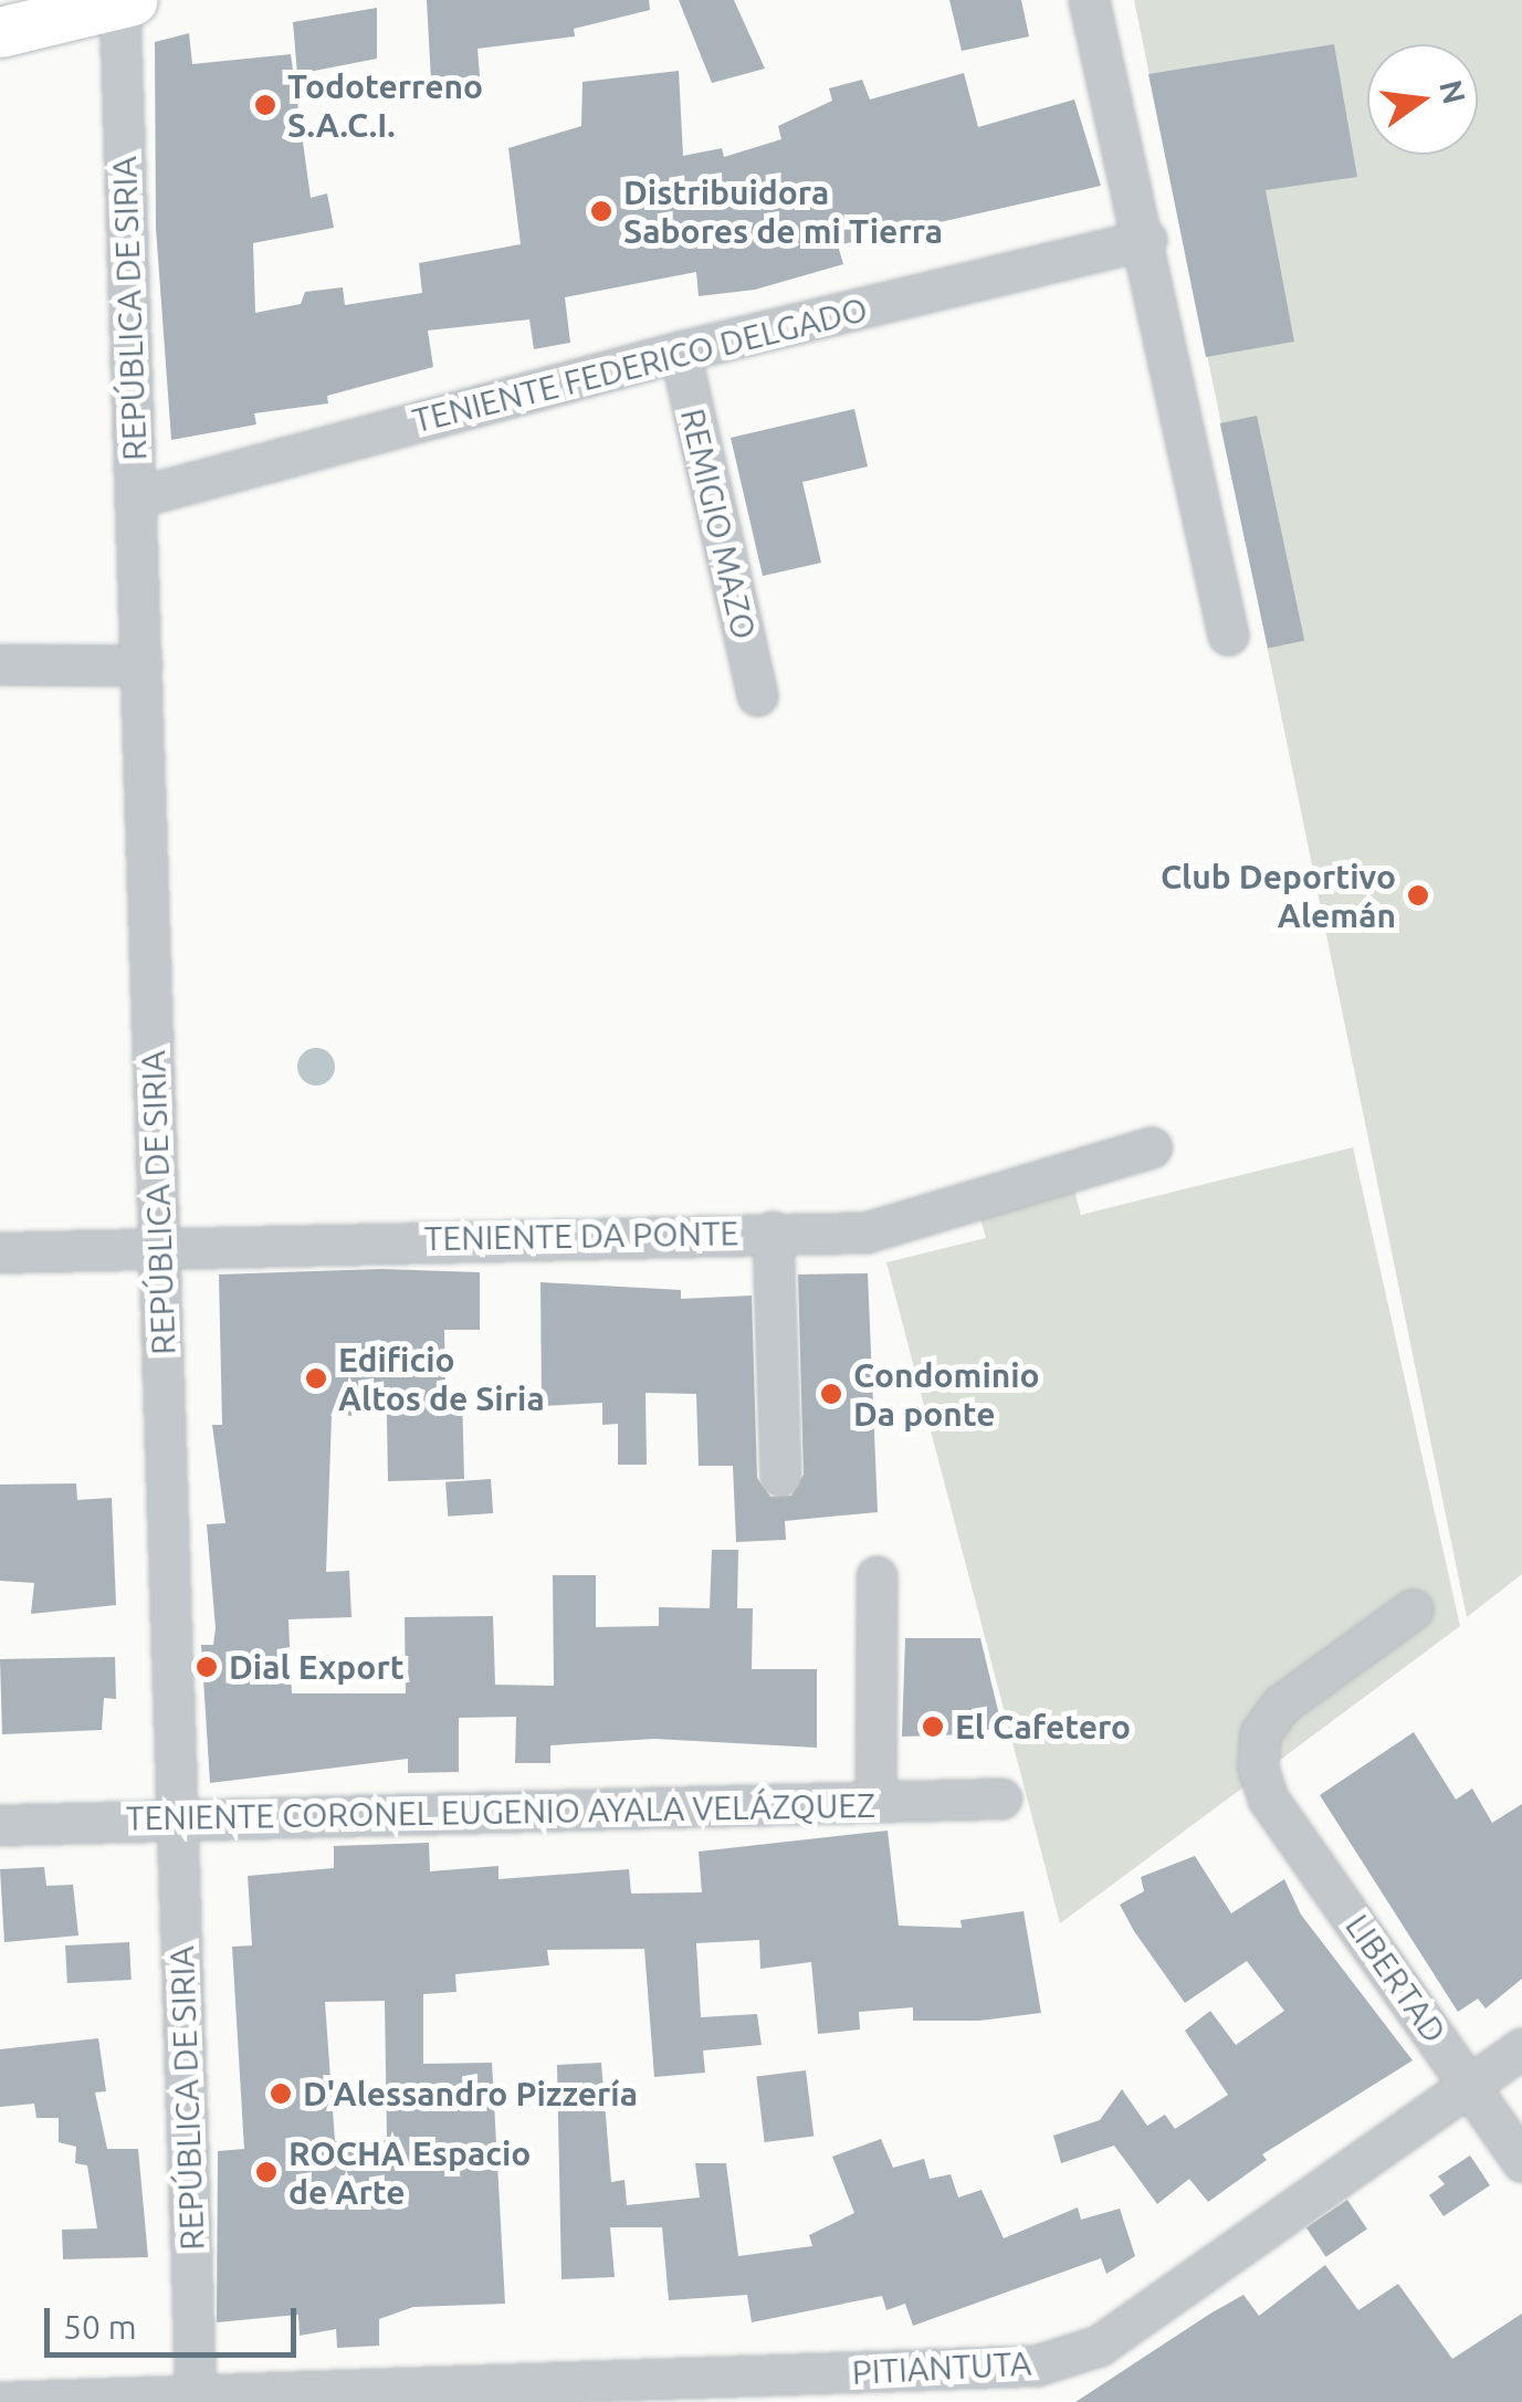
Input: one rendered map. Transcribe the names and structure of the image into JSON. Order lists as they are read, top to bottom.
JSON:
{
  "streets": {
    "street": [
      "REPÚBLICA DE SIRIA",
      "TENIENTE FEDERICO DELGADO",
      "REMIGIO MAZO",
      "TENIENTE DA PONTE",
      "TENIENTE CORONEL EUGENIO AYALA VELÁZQUEZ",
      "LIBERTAD",
      "PITIANTUTA"
    ]
  },
  "crossings": [
    ["REPÚBLICA DE SIRIA", "TENIENTE FEDERICO DELGADO"],
    ["REPÚBLICA DE SIRIA", "TENIENTE DA PONTE"],
    ["REPÚBLICA DE SIRIA", "TENIENTE CORONEL EUGENIO AYALA VELÁZQUEZ"],
    ["REPÚBLICA DE SIRIA", "PITIANTUTA"],
    ["TENIENTE FEDERICO DELGADO", "REMIGIO MAZO"],
    ["LIBERTAD", "PITIANTUTA"]
  ],
  "places": [
    "Todoterreno S.A.C.I.",
    "Distribuidora Sabores de mi Tierra",
    "Club Deportivo Alemán",
    "Edificio Altos de Siria",
    "Condominio Da ponte",
    "Dial Export",
    "El Cafetero",
    "D'Alessandro Pizzería",
    "ROCHA Espacio de Arte"
  ],
  "scale_bar": "50 m",
  "north": "right"
}
